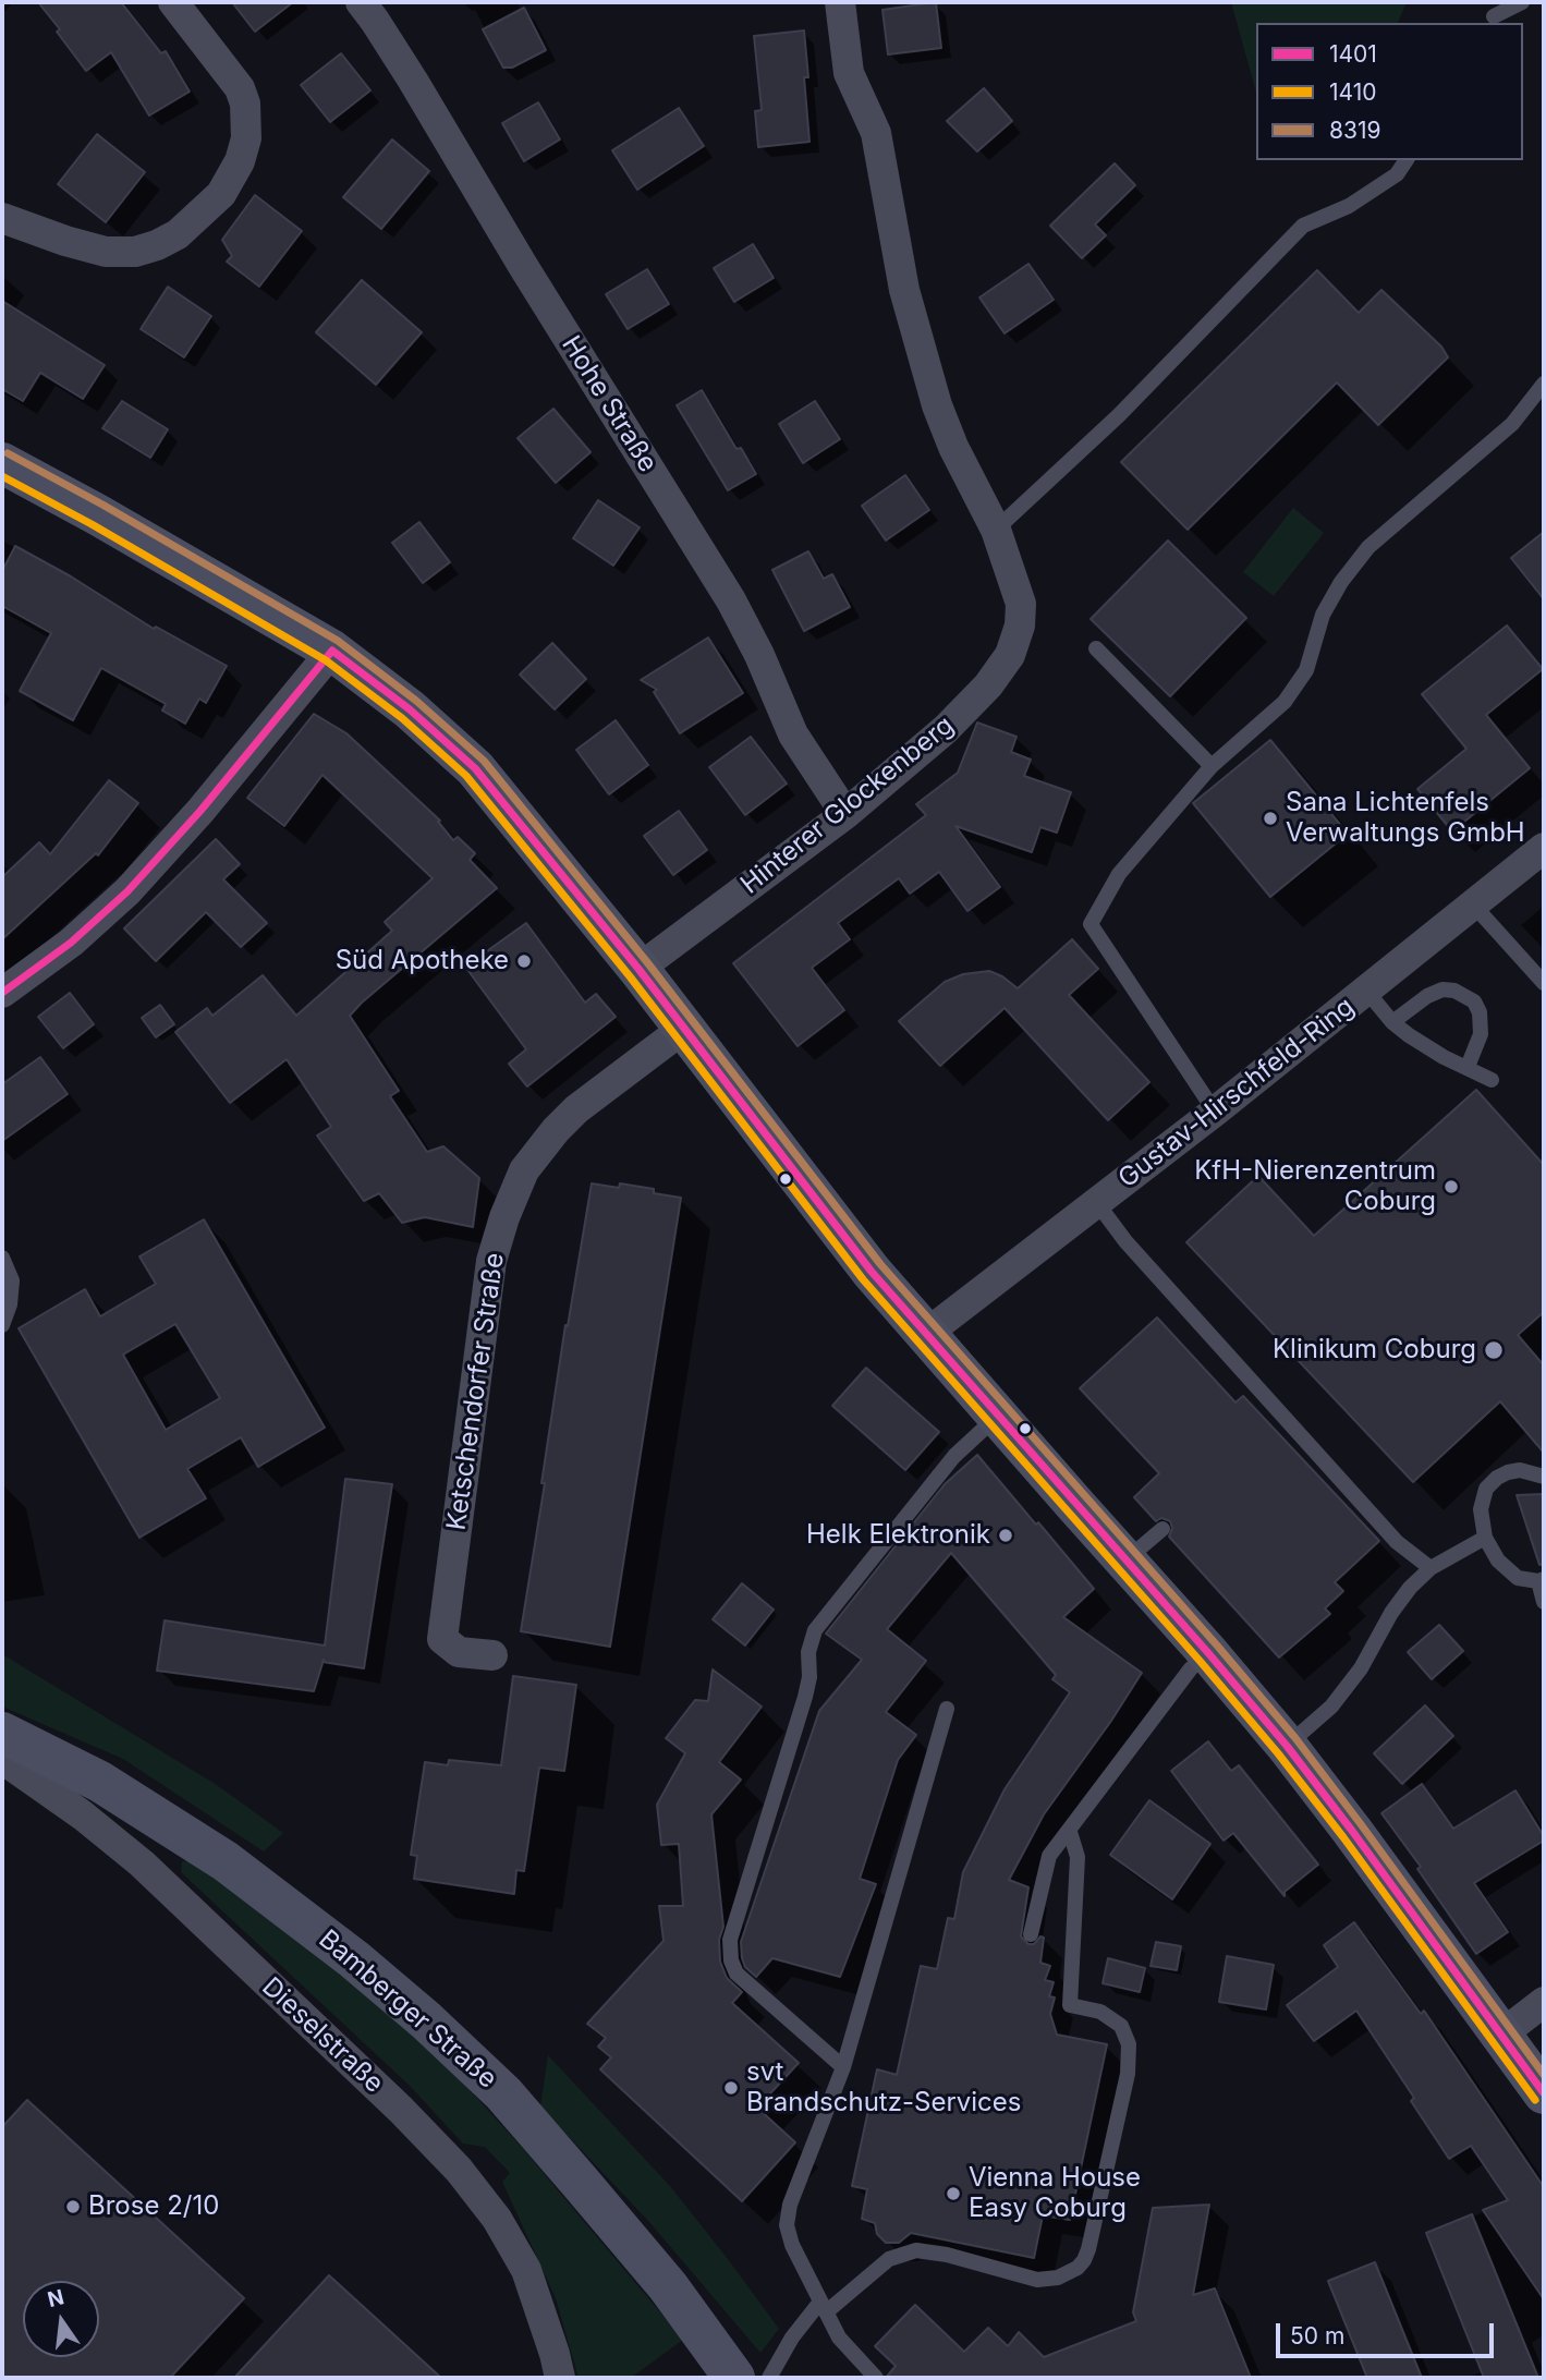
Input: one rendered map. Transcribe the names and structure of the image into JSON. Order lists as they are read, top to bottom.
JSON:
{
  "streets": {
    "street": [
      "Hohe Straße",
      "Hinterer Glockenberg",
      "Gustav-Hirschfeld-Ring",
      "Ketschendorfer Straße",
      "Bamberger Straße",
      "Dieselstraße"
    ]
  },
  "crossings": [
    ["Hohe Straße", "Hinterer Glockenberg"]
  ],
  "places": [
    "Sana Lichtenfels Verwaltungs GmbH",
    "Süd Apotheke",
    "KfH-Nierenzentrum Coburg",
    "Klinikum Coburg",
    "Helk Elektronik",
    "svt Brandschutz-Services",
    "Vienna House Easy Coburg",
    "Brose 2/10"
  ],
  "lines": ["transit line 8319", "transit line 1410", "transit line 1401"],
  "legend": ["1401", "1410", "8319"],
  "scale_bar": "50 m",
  "north": "top"
}
